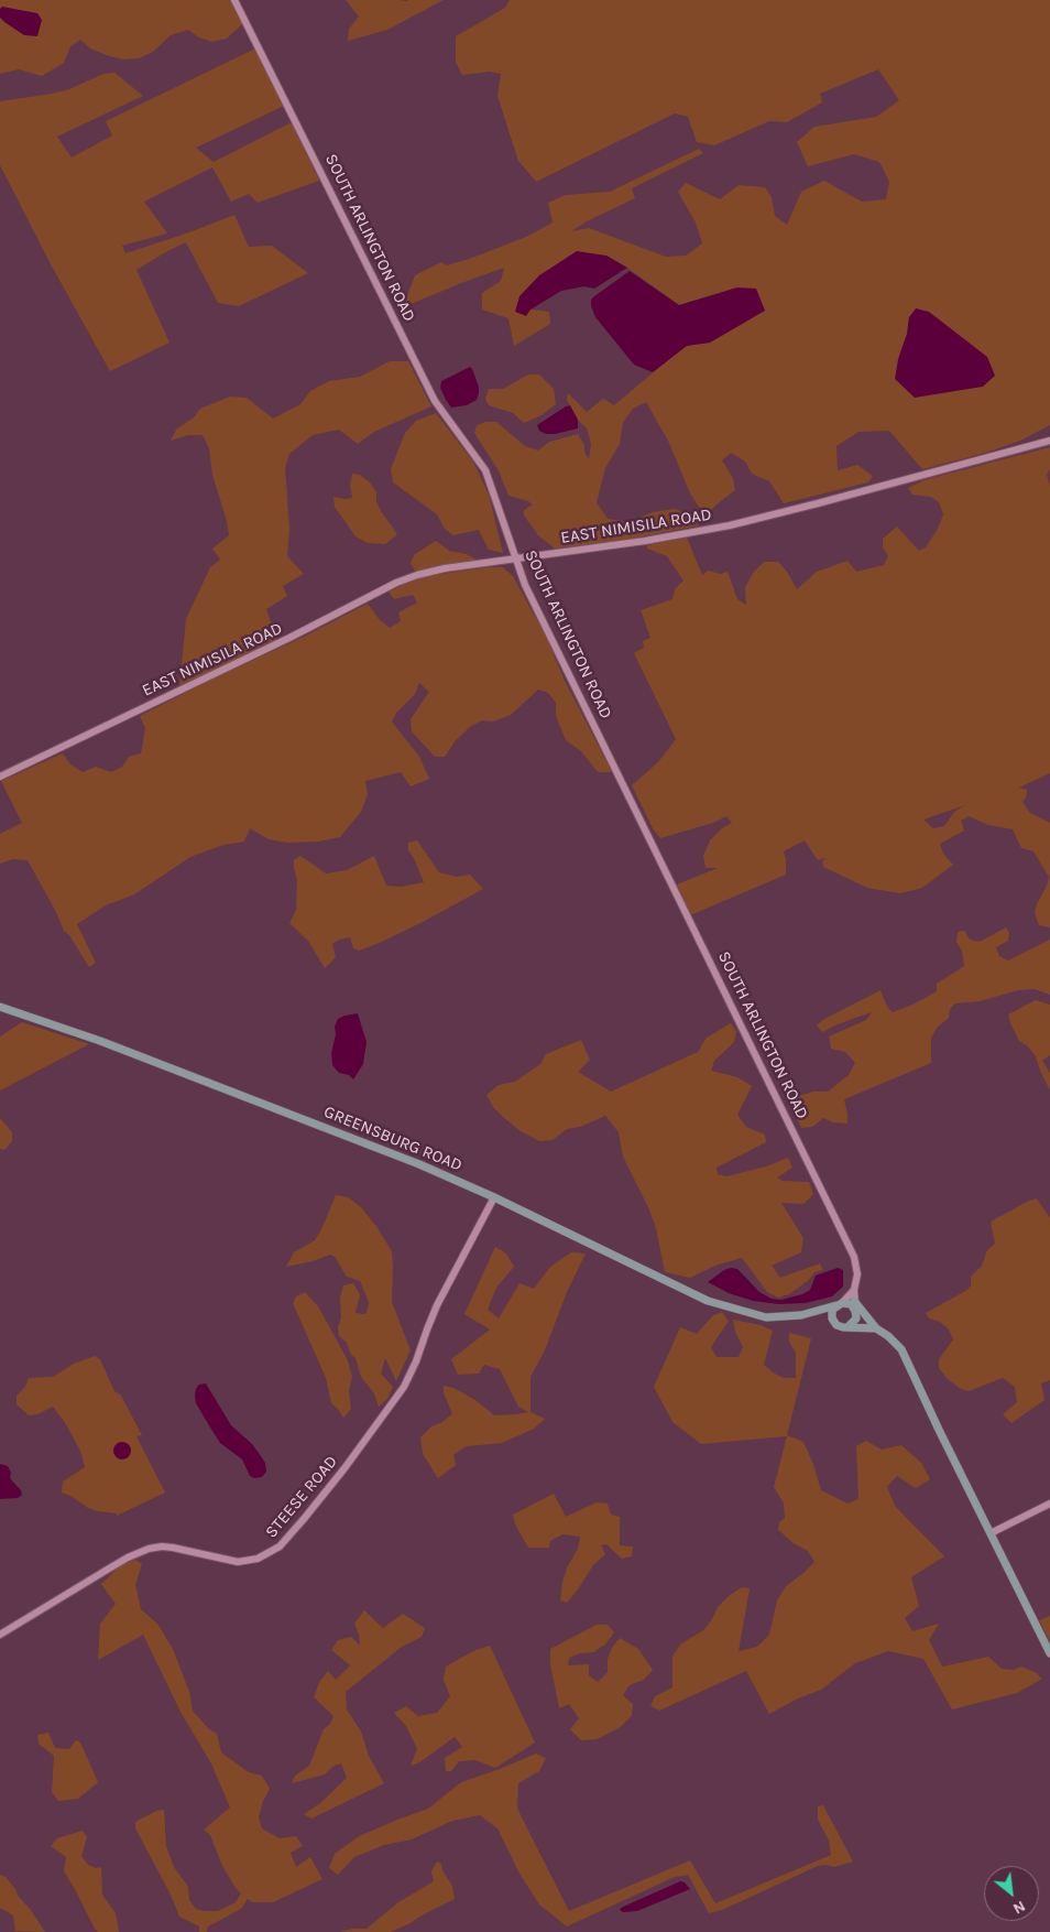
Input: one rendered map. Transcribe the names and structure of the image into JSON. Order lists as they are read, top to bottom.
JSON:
{
  "streets": {
    "main road": ["GREENSBURG ROAD"],
    "street": ["SOUTH ARLINGTON ROAD", "EAST NIMISILA ROAD", "STEESE ROAD"]
  },
  "crossings": [
    ["SOUTH ARLINGTON ROAD", "EAST NIMISILA ROAD"],
    ["SOUTH ARLINGTON ROAD", "GREENSBURG ROAD"],
    ["GREENSBURG ROAD", "STEESE ROAD"]
  ],
  "north": "bottom right"
}
